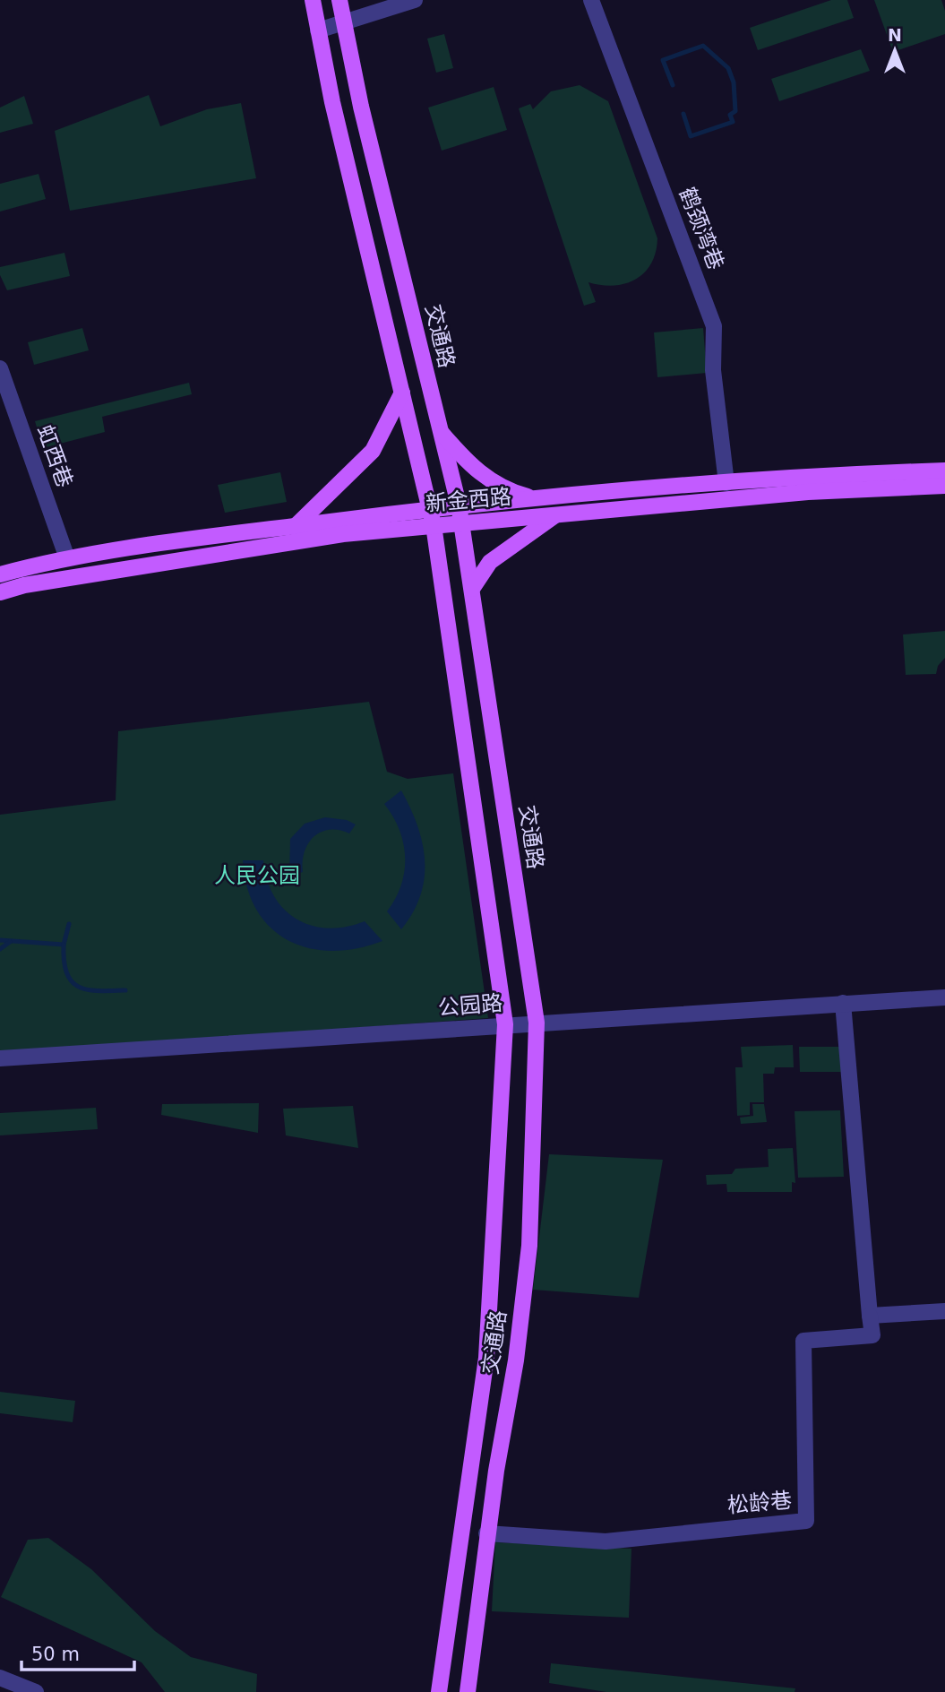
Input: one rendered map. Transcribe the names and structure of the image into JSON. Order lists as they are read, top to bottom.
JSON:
{
  "streets": {
    "main road": ["交通路", "新金西路"],
    "street": [
      "鹤颈湾巷",
      "虹西巷",
      "公园路",
      "松龄巷"
    ]
  },
  "crossings": [
    ["鹤颈湾巷", "新金西路"],
    ["交通路", "新金西路"],
    ["交通路", "公园路"],
    ["交通路", "松龄巷"],
    ["虹西巷", "新金西路"],
    ["公园路", "松龄巷"]
  ],
  "parks": ["人民公园"],
  "scale_bar": "50 m",
  "north": "top"
}
